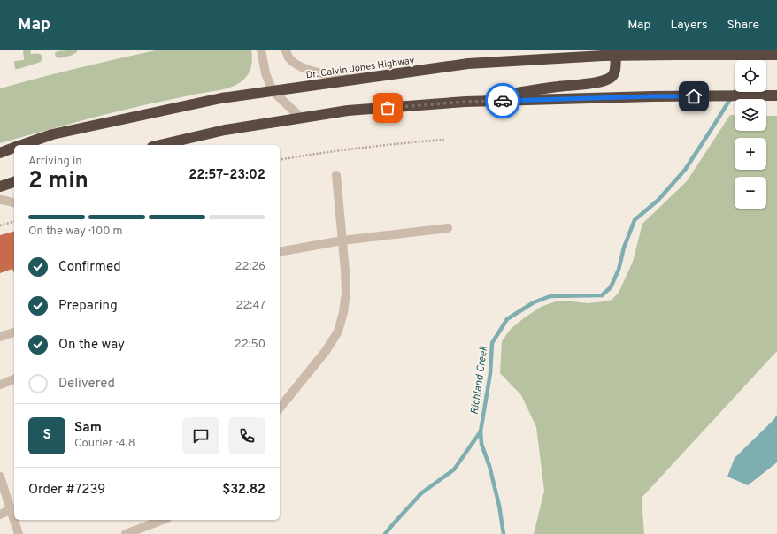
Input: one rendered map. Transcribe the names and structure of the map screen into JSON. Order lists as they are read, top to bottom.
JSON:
{
  "streets": {
    "highway": ["Dr. Calvin Jones Highway"]
  },
  "water": ["Richland Creek"],
  "page": {
    "header": "Map",
    "nav": ["Map", "Layers", "Share"],
    "map_buttons": ["+", "−"],
    "heading": ["2 min", "Arriving in", "22:57–23:02"],
    "panel": [
      "Sam",
      "Courier · 4.8",
      "Order #7239",
      "$32.82"
    ],
    "bar": "On the way · 100 m",
    "list": [
      ["Confirmed", "22:26"],
      ["Preparing", "22:47"],
      ["On the way", "22:50"],
      "Delivered"
    ],
    "round": "S"
  }
}
